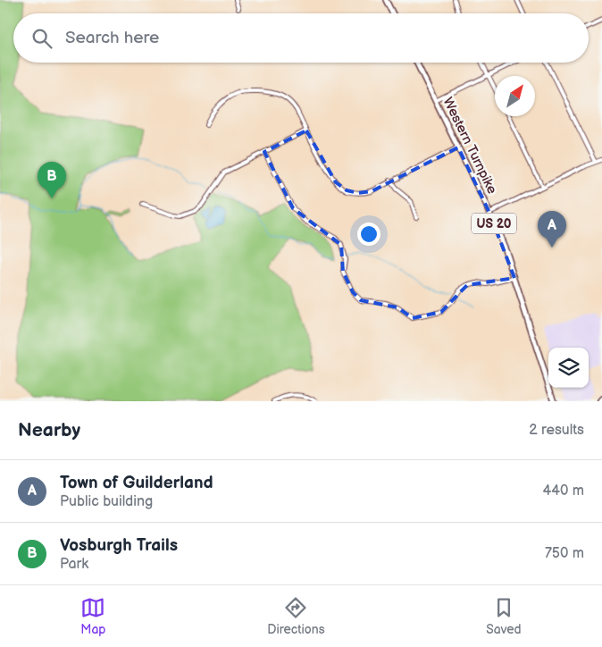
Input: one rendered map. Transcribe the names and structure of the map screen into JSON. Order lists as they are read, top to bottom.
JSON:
{
  "streets": {
    "main road": ["Western Turnpike", "US 20"]
  },
  "north": "top right",
  "page": {
    "search": "Search here",
    "pins": ["B", "A"],
    "heading": ["Nearby", "2 results"],
    "list": [
      {
        "mark": "A",
        "name": "Town of Guilderland",
        "note": "Public building",
        "value": "440 m"
      },
      {
        "mark": "B",
        "name": "Vosburgh Trails",
        "note": "Park",
        "value": "750 m"
      }
    ],
    "nav": ["Map", "Directions", "Saved"]
  }
}
